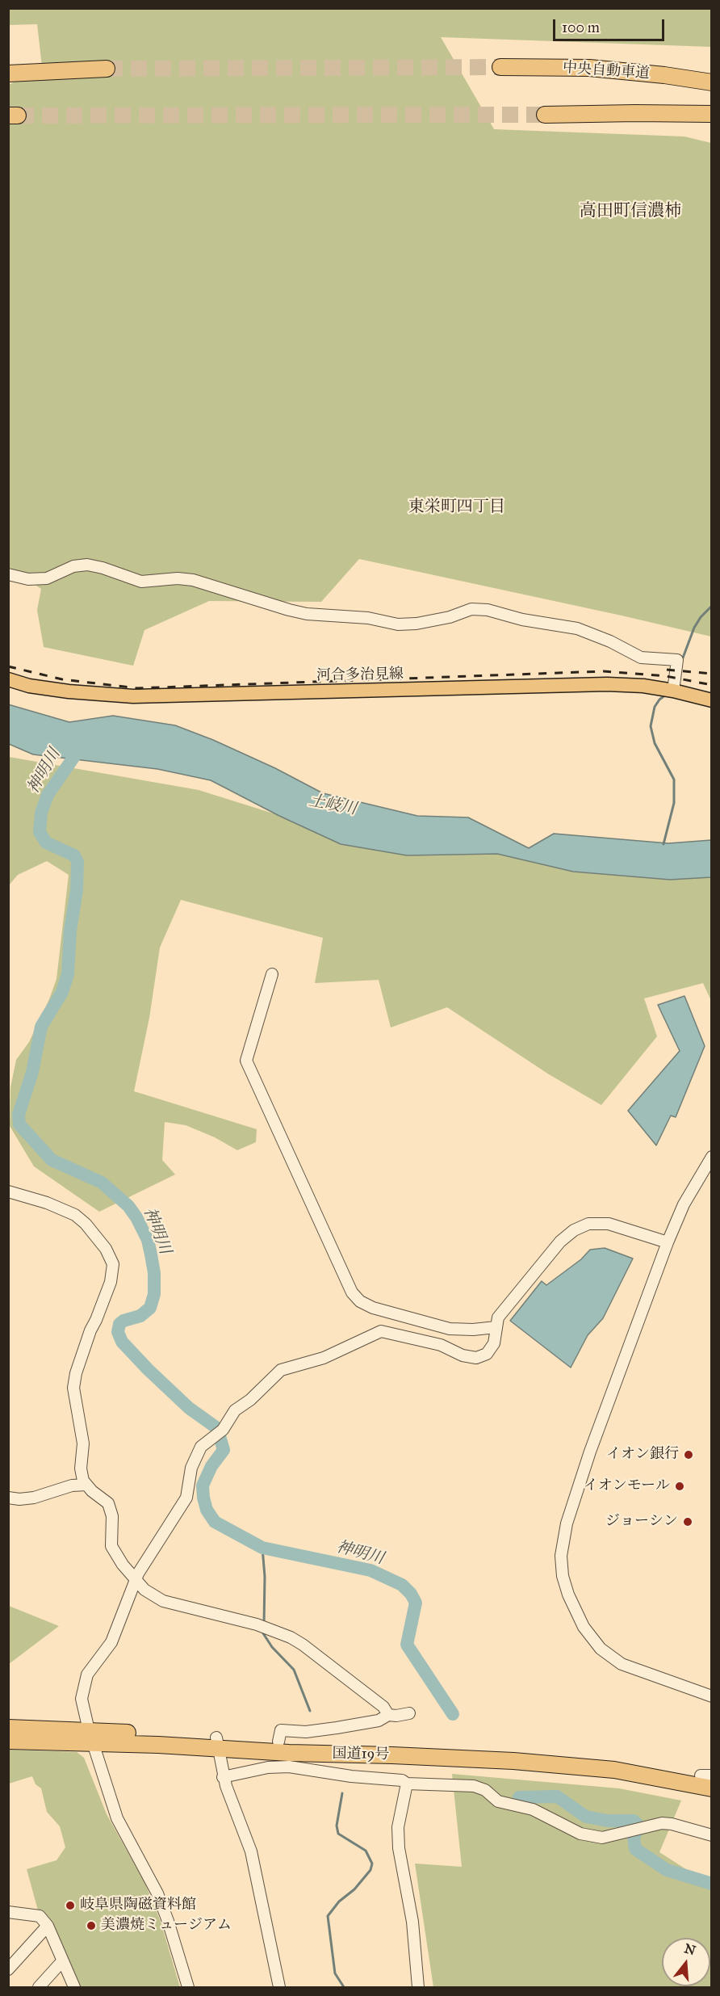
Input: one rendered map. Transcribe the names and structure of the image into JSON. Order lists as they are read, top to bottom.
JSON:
{
  "streets": {
    "highway": ["中央自動車道", "国道19号"],
    "main road": ["河合多治見線"]
  },
  "districts": ["高田町信濃柿", "東栄町四丁目"],
  "water": ["神明川", "土岐川"],
  "places": [
    "イオン銀行",
    "イオンモール",
    "ジョーシン",
    "岐阜県陶磁資料館",
    "美濃焼ミュージアム"
  ],
  "scale_bar": "100 m",
  "north": "top"
}
